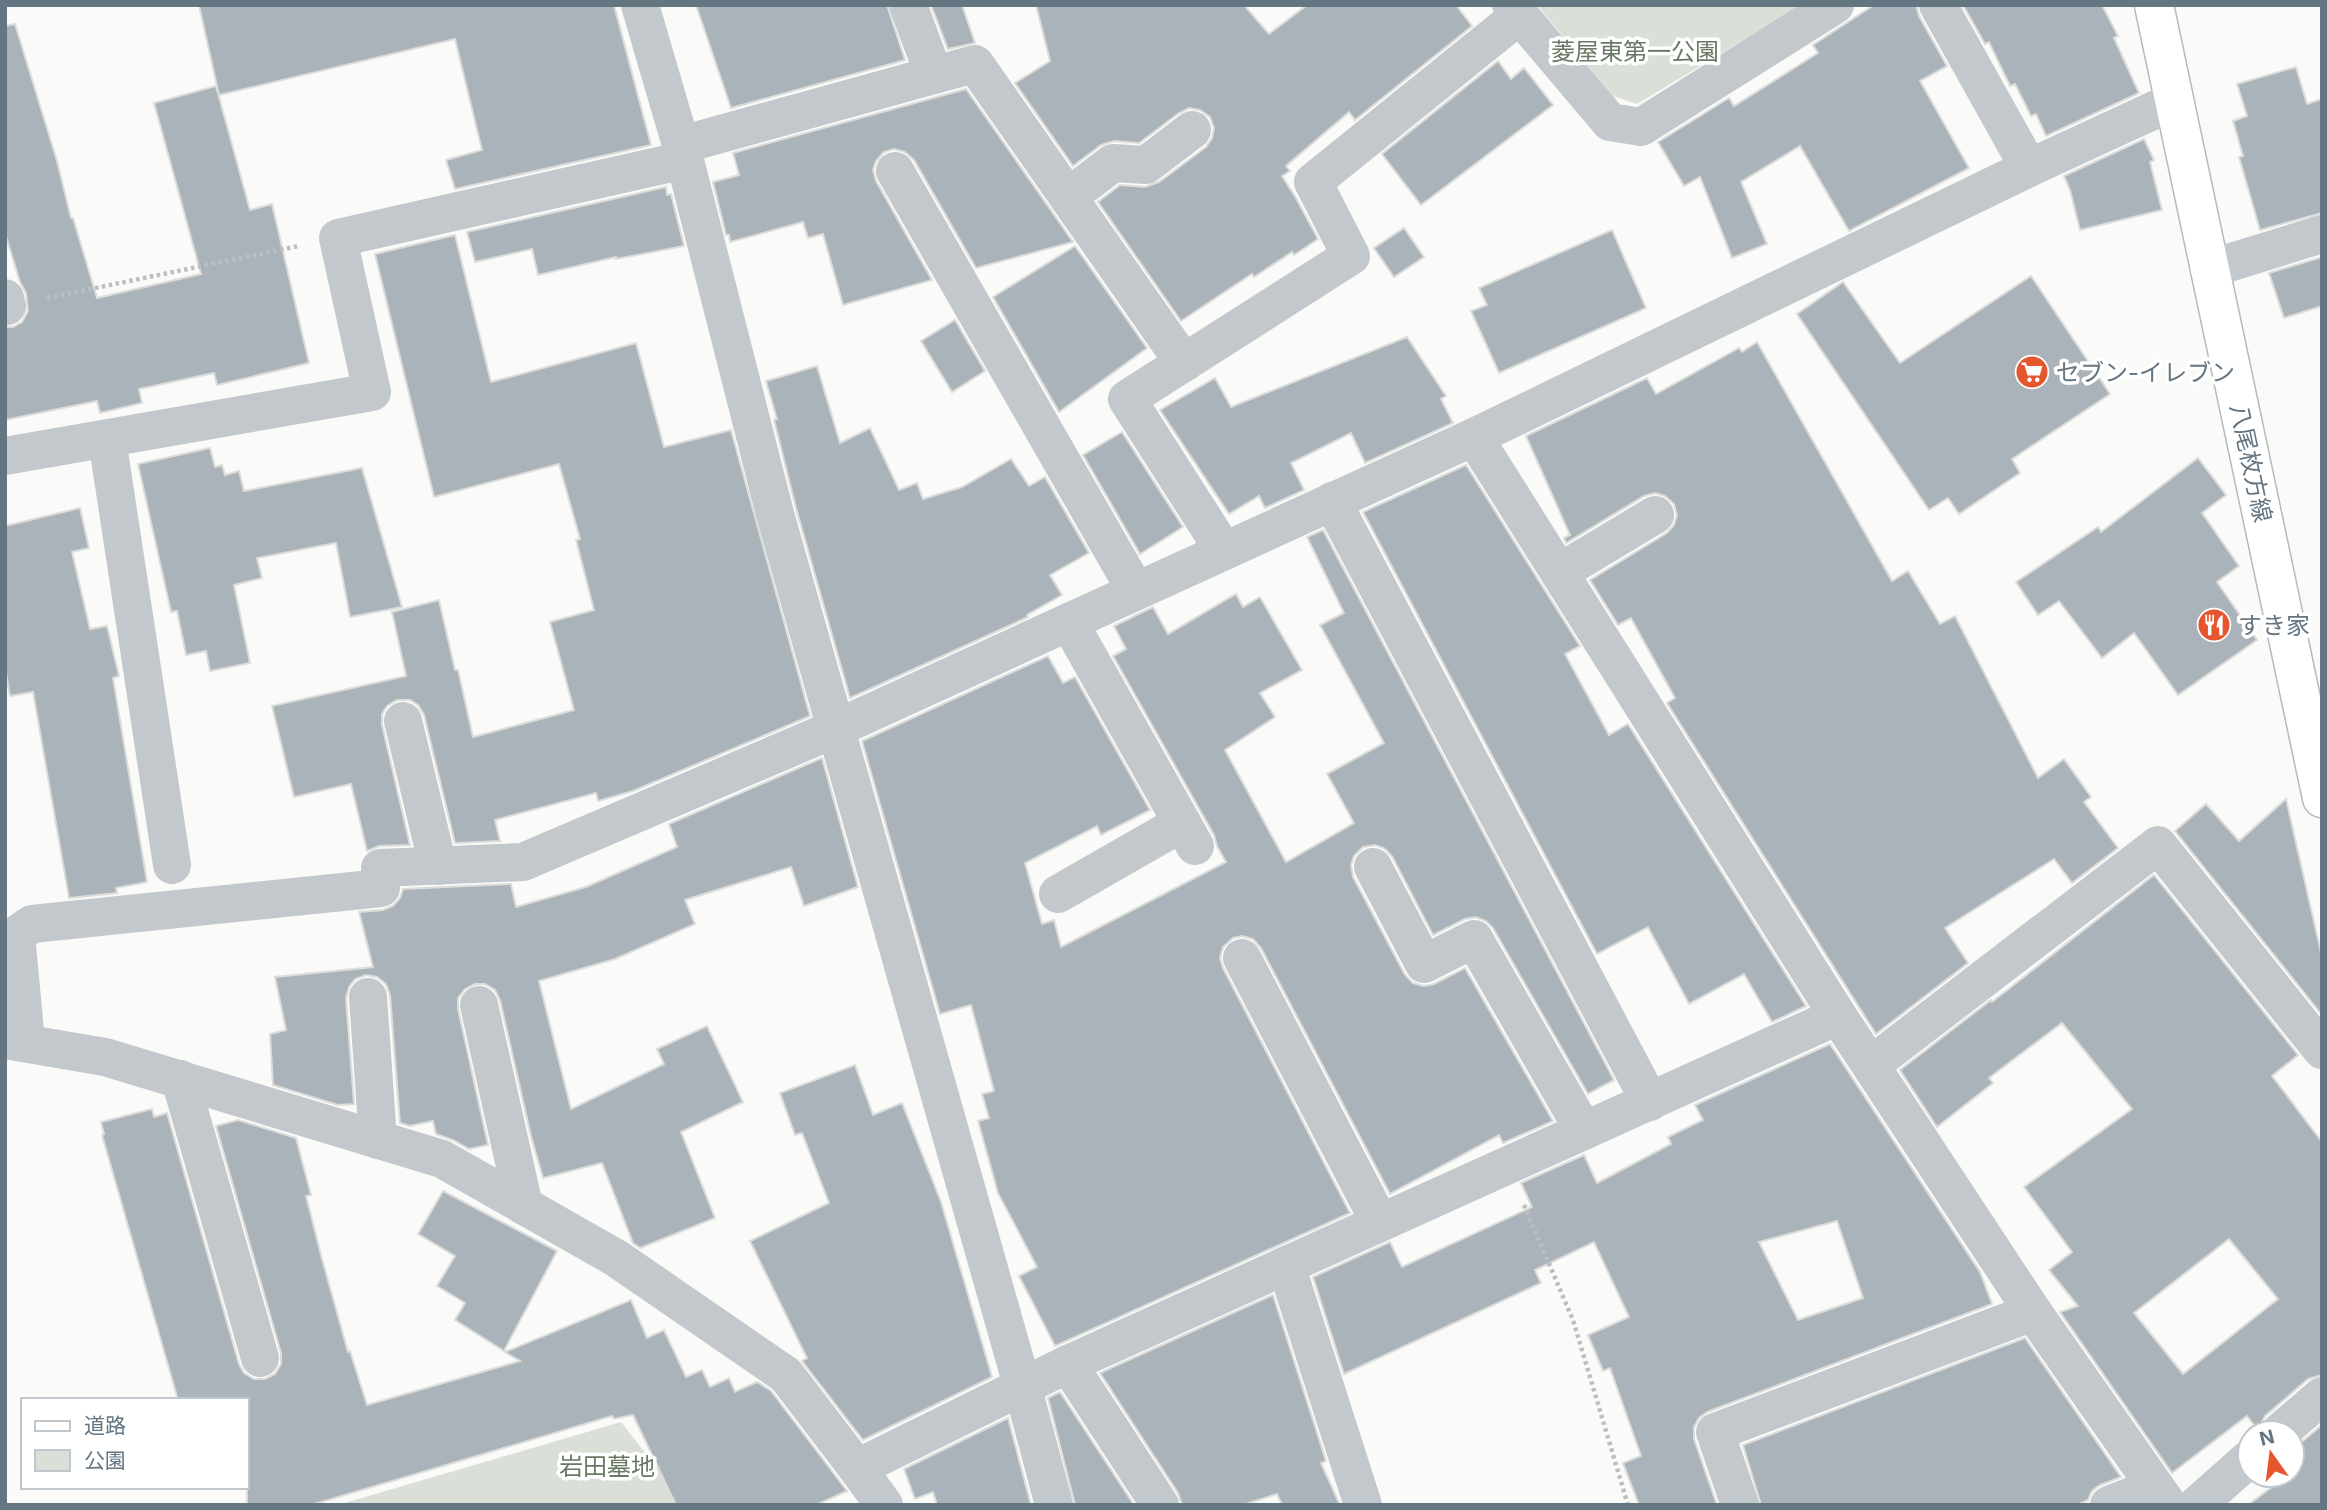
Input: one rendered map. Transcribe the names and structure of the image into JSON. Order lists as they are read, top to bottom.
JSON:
{
  "streets": {
    "main road": ["八尾枚方線"]
  },
  "parks": ["菱屋東第一公園", "岩田墓地"],
  "places": {
    "supermarket": ["セブン-イレブン"],
    "restaurant": ["すき家"]
  },
  "legend": ["道路", "公園"],
  "north": "top"
}
